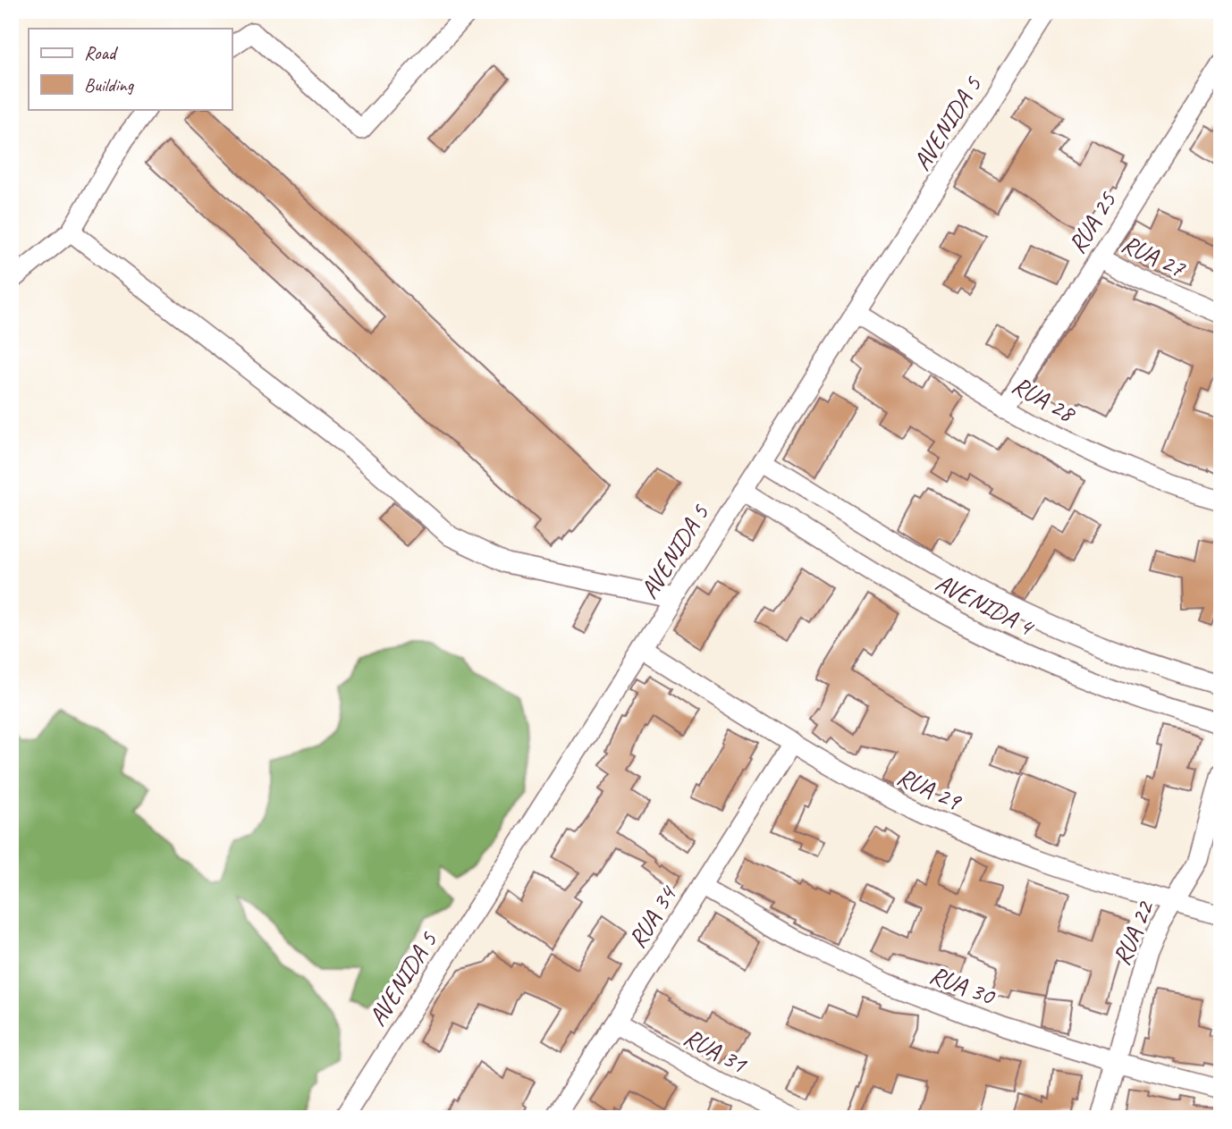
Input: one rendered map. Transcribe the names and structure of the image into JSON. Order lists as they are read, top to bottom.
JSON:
{
  "streets": {
    "street": [
      "AVENIDA 5",
      "RUA 25",
      "RUA 27",
      "RUA 28",
      "AVENIDA 4",
      "RUA 29",
      "RUA 34",
      "RUA 22",
      "RUA 30",
      "RUA 31"
    ]
  },
  "crossings": [
    ["AVENIDA 5", "RUA 28"],
    ["AVENIDA 5", "AVENIDA 4"],
    ["AVENIDA 5", "RUA 29"],
    ["RUA 25", "RUA 27"],
    ["RUA 25", "RUA 28"],
    ["RUA 29", "RUA 34"],
    ["RUA 29", "RUA 22"],
    ["RUA 34", "RUA 30"],
    ["RUA 34", "RUA 31"],
    ["RUA 22", "RUA 30"]
  ],
  "legend": ["Road", "Building"]
}
